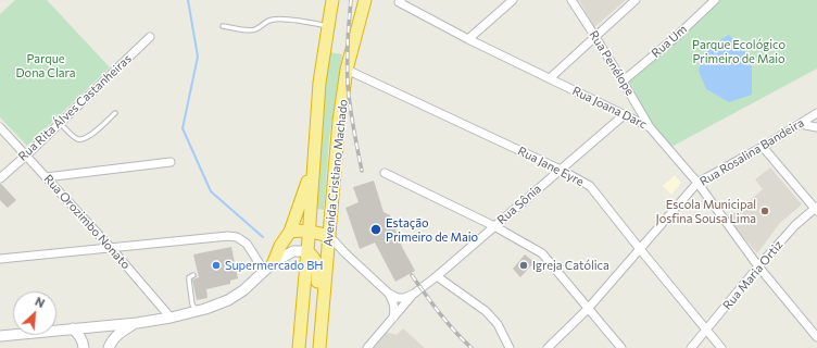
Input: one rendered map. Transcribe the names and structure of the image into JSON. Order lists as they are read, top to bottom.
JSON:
{
  "streets": {
    "highway": ["Avenida Cristiano Machado"],
    "street": [
      "Rua Um",
      "Rua Penélope",
      "Rua Rita Álves Castanheiras",
      "Rua Joana Darc",
      "Rua Rosalina Bandeira",
      "Rua Jane Eyre",
      "Rua Sônia",
      "Rua Orozimbo Nonato",
      "Rua Maria Ortiz"
    ]
  },
  "crossings": [
    ["Rua Um", "Rua Penélope"],
    ["Rua Penélope", "Rua Joana Darc"],
    ["Rua Rita Álves Castanheiras", "Rua Orozimbo Nonato"],
    ["Rua Joana Darc", "Rua Rosalina Bandeira"],
    ["Rua Joana Darc", "Rua Sônia"],
    ["Rua Joana Darc", "Rua Maria Ortiz"],
    ["Rua Rosalina Bandeira", "Rua Jane Eyre"],
    ["Rua Jane Eyre", "Avenida Cristiano Machado"],
    ["Rua Jane Eyre", "Rua Sônia"],
    ["Rua Jane Eyre", "Rua Maria Ortiz"]
  ],
  "parks": ["Parque Ecológico Primeiro de Maio", "Parque Dona Clara"],
  "places": [
    "Escola Municipal Josfina Sousa Lima",
    "Estação Primeiro de Maio",
    "Supermercado BH",
    "Igreja Católica"
  ],
  "north": "top right"
}
